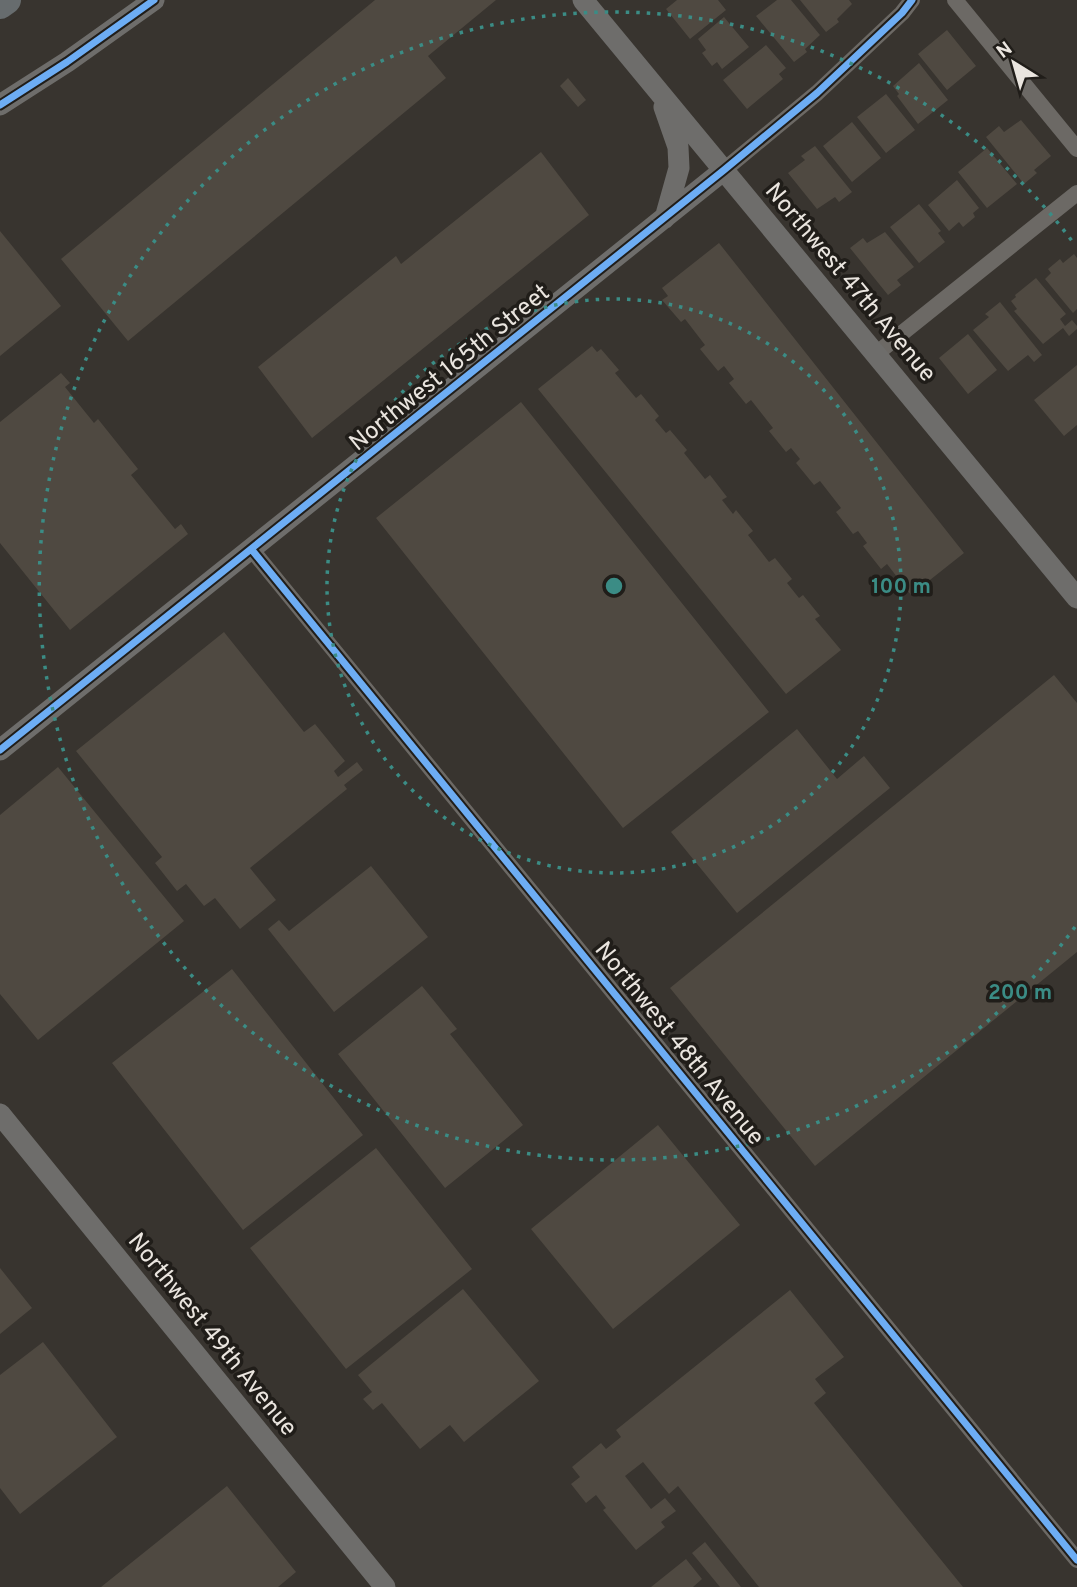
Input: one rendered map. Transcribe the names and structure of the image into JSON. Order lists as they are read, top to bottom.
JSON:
{
  "streets": {
    "street": [
      "Northwest 47th Avenue",
      "Northwest 165th Street",
      "Northwest 48th Avenue",
      "Northwest 49th Avenue"
    ]
  },
  "crossings": [
    ["Northwest 47th Avenue", "Northwest 165th Street"],
    ["Northwest 165th Street", "Northwest 48th Avenue"]
  ],
  "north": "top left",
  "rings": ["100 m", "200 m"]
}
